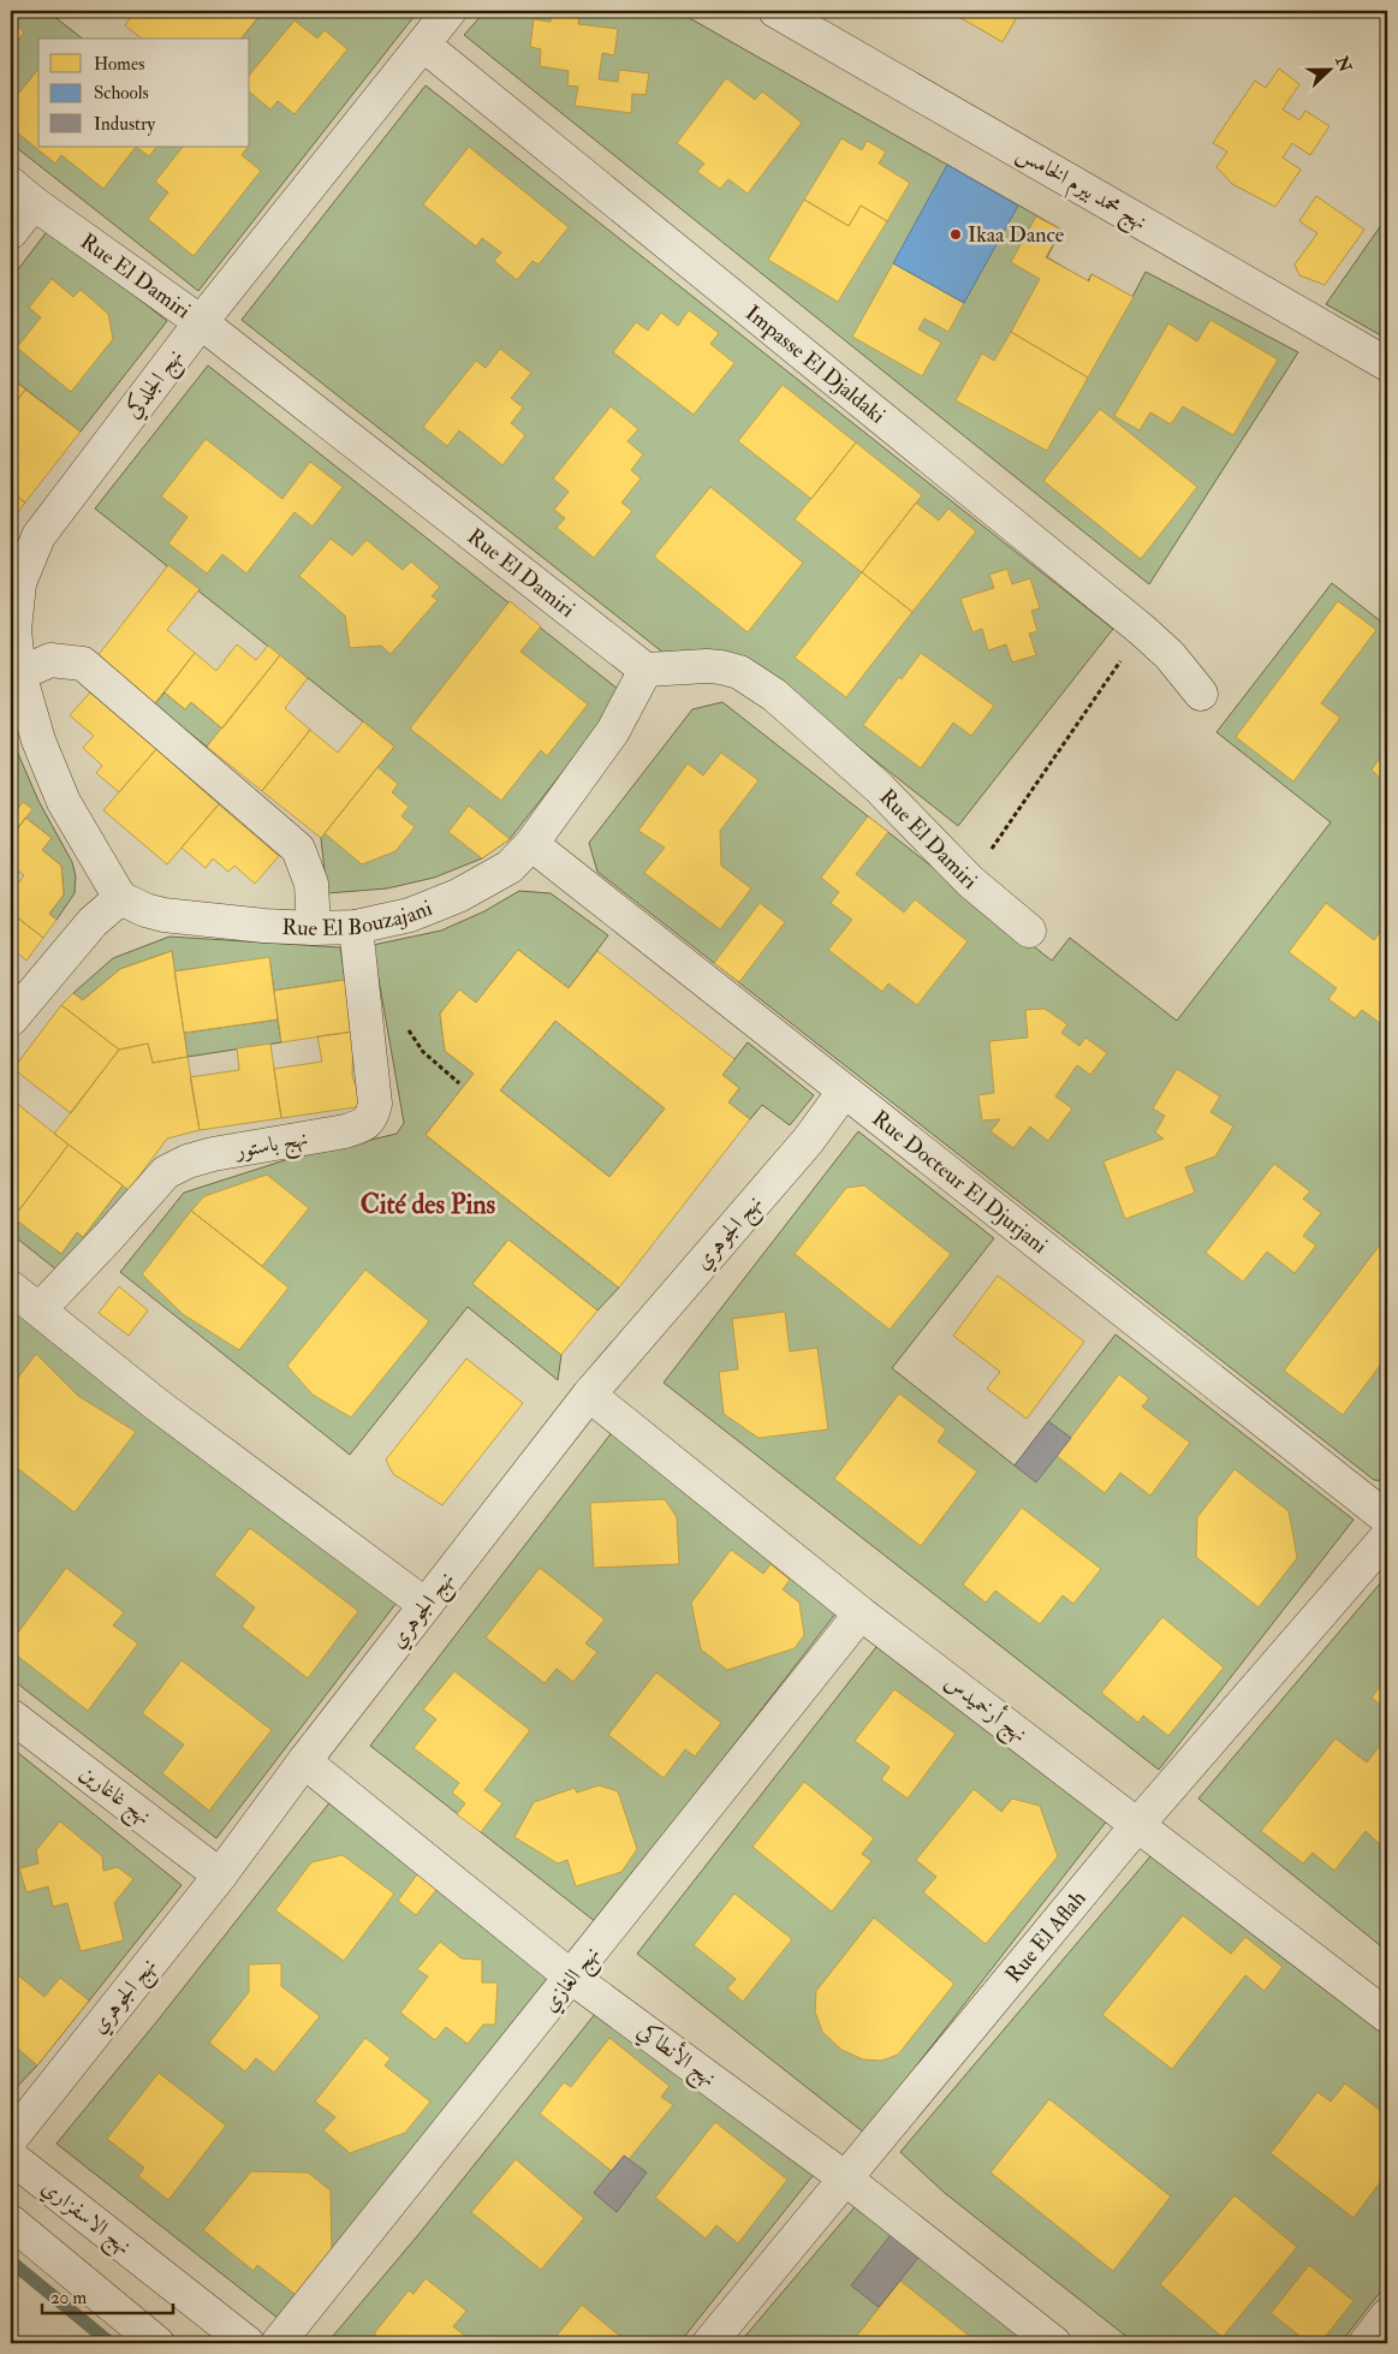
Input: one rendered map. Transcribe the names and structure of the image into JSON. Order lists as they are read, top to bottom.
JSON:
{
  "streets": {
    "street": [
      "نهج محمد بيرم الخامس",
      "Rue El Damiri",
      "Impasse El Djaldaki",
      "نهج الجلدكي",
      "Rue El Bouzajani",
      "نهج باستور",
      "Rue Docteur El Djurjani",
      "نهج الجوهري",
      "نهج أرخميدس",
      "نهج غاغارين",
      "Rue El Aflah",
      "نهج الغازي",
      "نهج الأنطاكي",
      "نهج الاسفزاري"
    ]
  },
  "crossings": [
    ["Rue El Damiri", "نهج الجلدكي"],
    ["Rue El Damiri", "Rue El Bouzajani"],
    ["Impasse El Djaldaki", "نهج الجلدكي"],
    ["نهج الجلدكي", "Rue El Bouzajani"],
    ["Rue El Bouzajani", "نهج باستور"],
    ["Rue El Bouzajani", "Rue Docteur El Djurjani"],
    ["Rue Docteur El Djurjani", "نهج الجوهري"],
    ["نهج الجوهري", "نهج أرخميدس"],
    ["نهج الجوهري", "نهج غاغارين"],
    ["نهج الجوهري", "نهج الأنطاكي"],
    ["نهج أرخميدس", "Rue El Aflah"],
    ["نهج أرخميدس", "نهج الغازي"],
    ["Rue El Aflah", "نهج الأنطاكي"],
    ["نهج الغازي", "نهج الأنطاكي"]
  ],
  "districts": ["Cité des Pins"],
  "places": ["Ikaa Dance"],
  "legend": ["Homes", "Schools", "Industry"],
  "scale_bar": "20 m",
  "north": "right"
}
